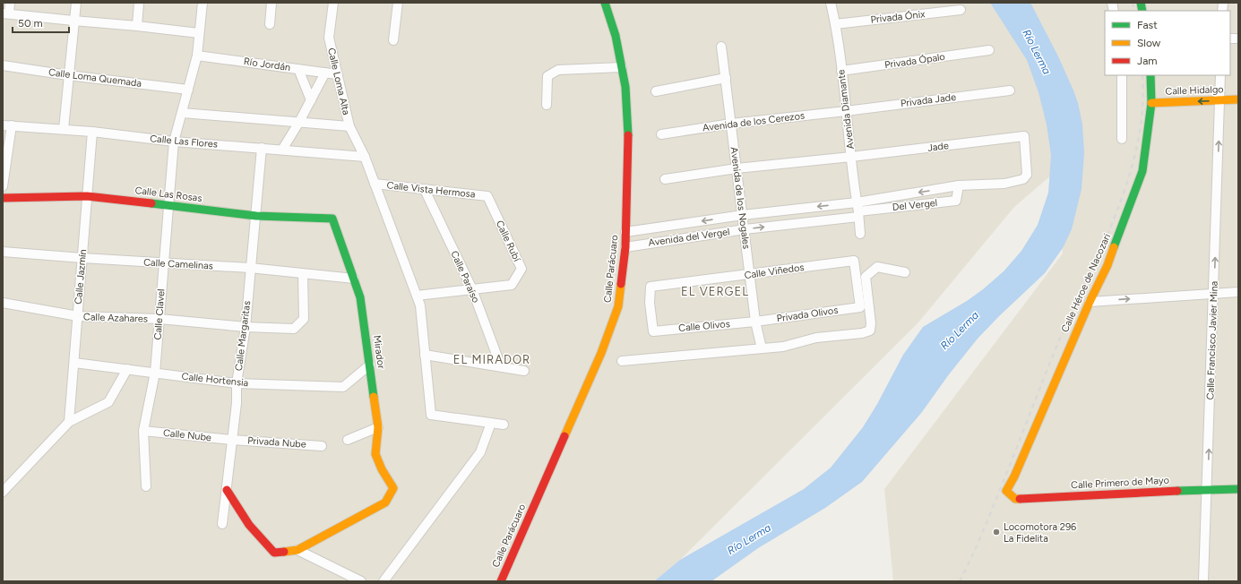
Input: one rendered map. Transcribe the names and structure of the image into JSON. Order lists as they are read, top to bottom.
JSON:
{
  "streets": {
    "main road": [
      "Calle Hidalgo",
      "Calle Las Rosas",
      "Calle Parácuaro",
      "Calle Héroe de Nacozari",
      "Mirador",
      "Calle Primero de Mayo"
    ],
    "street": [
      "Privada Ónix",
      "Privada Ópalo",
      "Río Jordán",
      "Calle Loma Quemada",
      "Calle Loma Alta",
      "Privada Jade",
      "Avenida Diamante",
      "Avenida de los Cerezos",
      "Calle Las Flores",
      "Jade",
      "Calle Vista Hermosa",
      "Avenida de los Nogales",
      "Del Vergel",
      "Avenida del Vergel",
      "Calle Rubí",
      "Calle Camelinas",
      "Calle Viñedos",
      "Calle Jazmín",
      "Calle Paraíso",
      "Calle Clavel",
      "Privada Olivos",
      "Calle Azahares",
      "Calle Olivos",
      "Calle Margaritas",
      "Calle Francisco Javier Mina",
      "Calle Hortensia",
      "Calle Nube",
      "Privada Nube"
    ]
  },
  "crossings": [
    ["Privada Ónix", "Avenida Diamante"],
    ["Privada Ópalo", "Avenida Diamante"],
    ["Río Jordán", "Calle Loma Alta"],
    ["Río Jordán", "Calle Clavel"],
    ["Calle Loma Quemada", "Calle Clavel"],
    ["Calle Loma Alta", "Calle Las Flores"],
    ["Calle Hidalgo", "Calle Héroe de Nacozari"],
    ["Calle Hidalgo", "Calle Francisco Javier Mina"],
    ["Privada Jade", "Avenida Diamante"],
    ["Privada Jade", "Avenida de los Cerezos"],
    ["Avenida Diamante", "Avenida de los Cerezos"],
    ["Avenida Diamante", "Jade"],
    ["Avenida Diamante", "Del Vergel"],
    ["Avenida Diamante", "Avenida del Vergel"],
    ["Avenida de los Cerezos", "Avenida de los Nogales"],
    ["Calle Las Flores", "Calle Jazmín"],
    ["Calle Las Flores", "Calle Clavel"],
    ["Calle Las Flores", "Calle Margaritas"],
    ["Jade", "Avenida de los Nogales"],
    ["Jade", "Del Vergel"],
    ["Calle Vista Hermosa", "Calle Rubí"],
    ["Calle Vista Hermosa", "Calle Paraíso"],
    ["Calle Las Rosas", "Calle Jazmín"],
    ["Calle Las Rosas", "Calle Clavel"],
    ["Calle Las Rosas", "Calle Margaritas"],
    ["Calle Las Rosas", "Mirador"],
    ["Avenida de los Nogales", "Avenida del Vergel"],
    ["Avenida de los Nogales", "Calle Viñedos"],
    ["Avenida de los Nogales", "Privada Olivos"],
    ["Avenida de los Nogales", "Calle Olivos"],
    ["Del Vergel", "Avenida del Vergel"],
    ["Avenida del Vergel", "Calle Parácuaro"],
    ["Calle Rubí", "Calle Paraíso"],
    ["Calle Camelinas", "Calle Jazmín"],
    ["Calle Camelinas", "Calle Clavel"],
    ["Calle Camelinas", "Calle Azahares"],
    ["Calle Camelinas", "Calle Margaritas"],
    ["Calle Camelinas", "Mirador"],
    ["Calle Viñedos", "Privada Olivos"],
    ["Calle Viñedos", "Calle Olivos"],
    ["Calle Jazmín", "Calle Azahares"],
    ["Calle Jazmín", "Calle Hortensia"],
    ["Calle Héroe de Nacozari", "Calle Primero de Mayo"],
    ["Calle Clavel", "Calle Azahares"],
    ["Calle Clavel", "Calle Hortensia"],
    ["Calle Clavel", "Calle Nube"],
    ["Privada Olivos", "Calle Olivos"],
    ["Calle Azahares", "Calle Margaritas"],
    ["Calle Margaritas", "Calle Hortensia"],
    ["Calle Margaritas", "Calle Nube"],
    ["Calle Margaritas", "Privada Nube"],
    ["Calle Francisco Javier Mina", "Calle Primero de Mayo"],
    ["Mirador", "Calle Hortensia"],
    ["Calle Nube", "Privada Nube"]
  ],
  "one_way": ["Calle Hidalgo", "Calle Francisco Javier Mina"],
  "districts": ["EL VERGEL", "EL MIRADOR"],
  "water": ["Río Lerma"],
  "places": ["Locomotora 296 La Fidelita"],
  "legend": ["Fast", "Slow", "Jam"],
  "scale_bar": "50 m"
}
